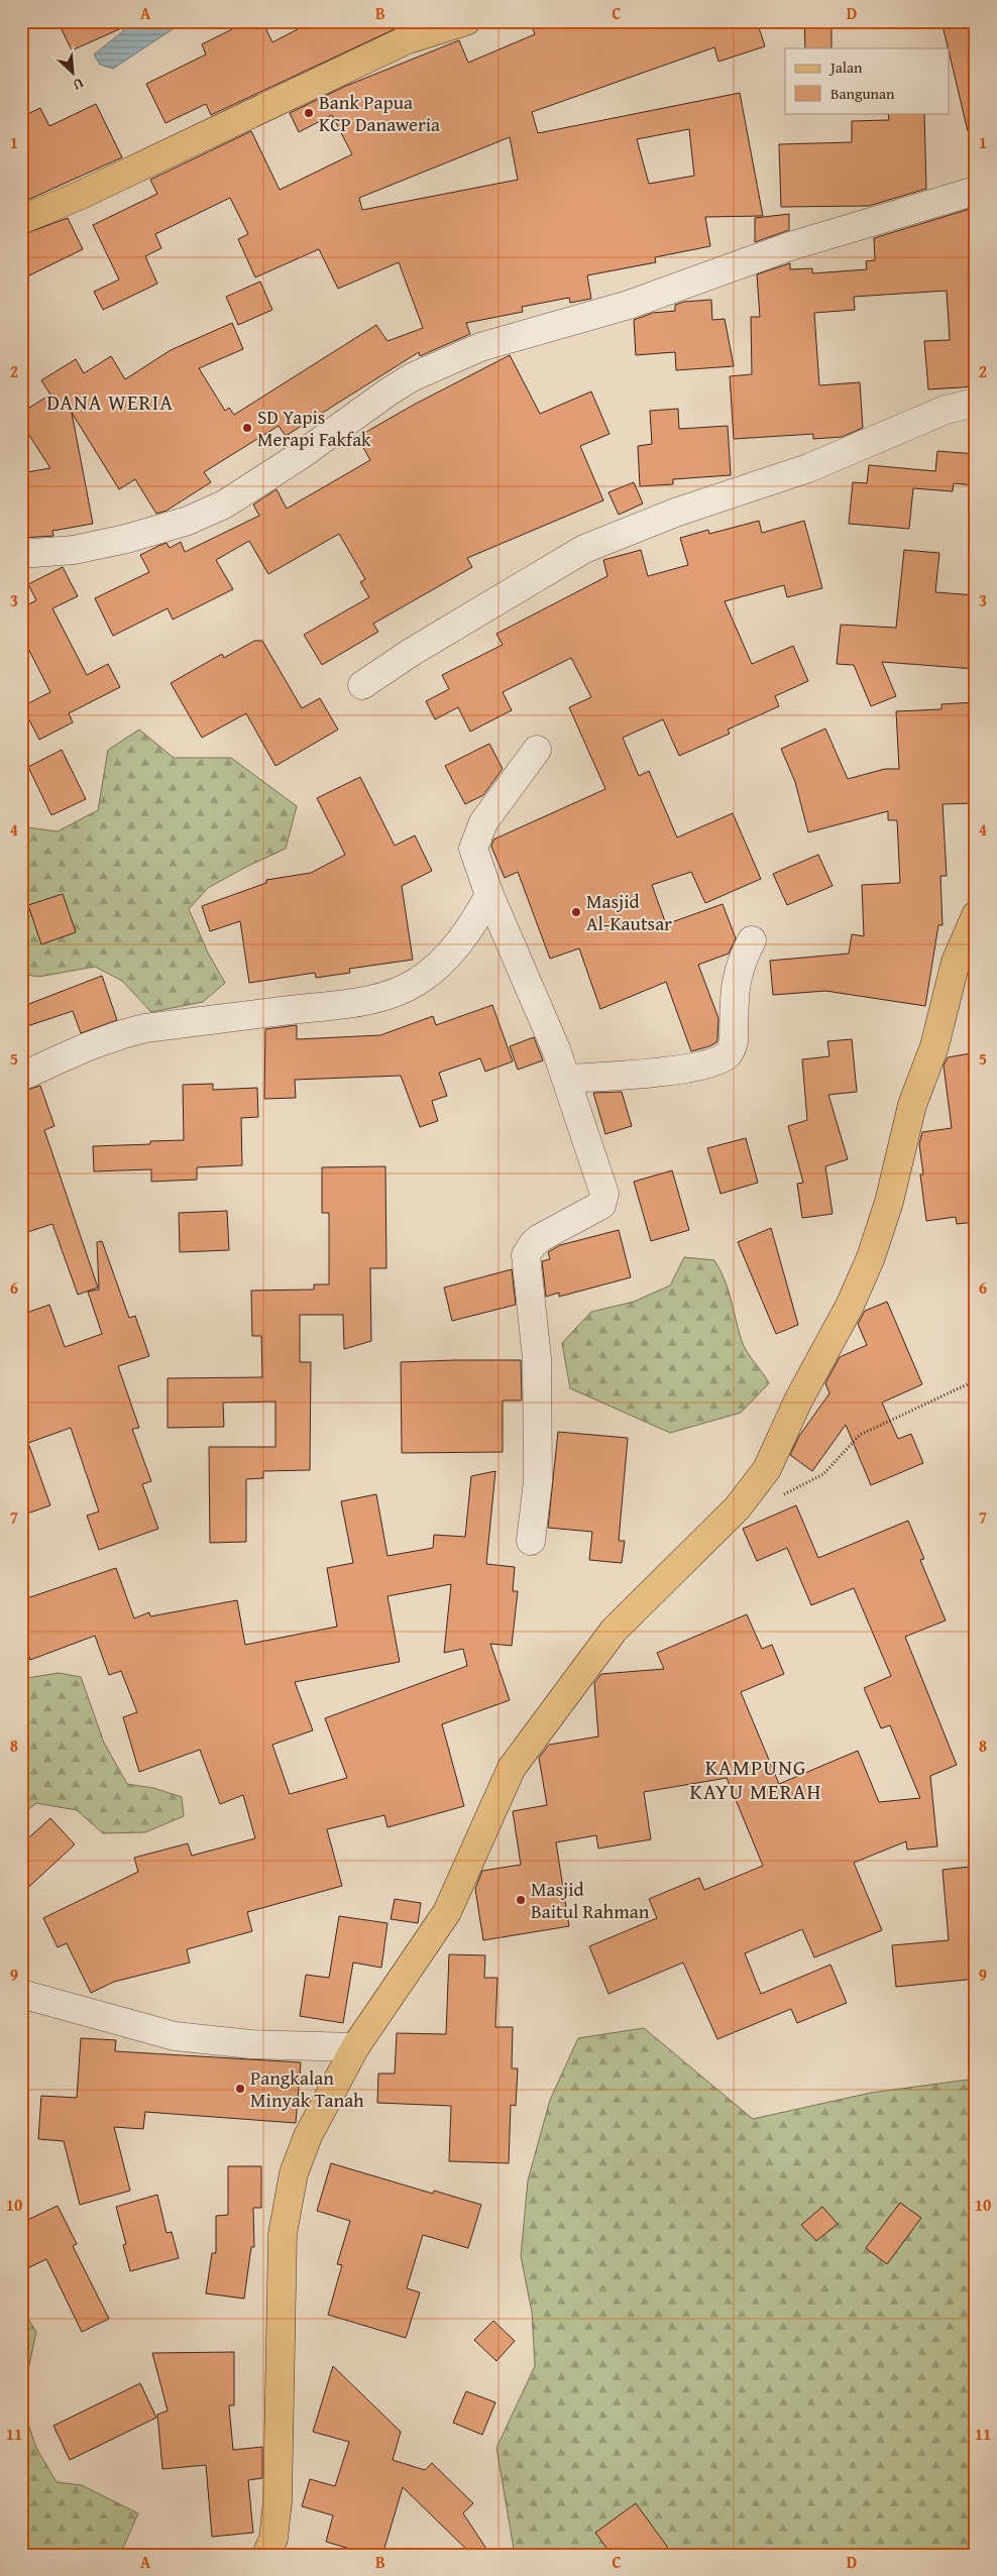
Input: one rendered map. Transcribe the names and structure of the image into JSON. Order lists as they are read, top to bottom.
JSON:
{
  "districts": ["DANA WERIA", "KAMPUNG KAYU MERAH"],
  "places": [
    "Bank Papua KCP Danaweria",
    "SD Yapis Merapi Fakfak",
    "Masjid Al-Kautsar",
    "Masjid Baitul Rahman",
    "Pangkalan Minyak Tanah"
  ],
  "legend": ["Jalan", "Bangunan"],
  "north": "bottom right",
  "grid": {
    "columns": [
      "A",
      "B",
      "C",
      "D"
    ],
    "rows": [
      "1",
      "2",
      "3",
      "4",
      "5",
      "6",
      "7",
      "8",
      "9",
      "10",
      "11"
    ]
  }
}
